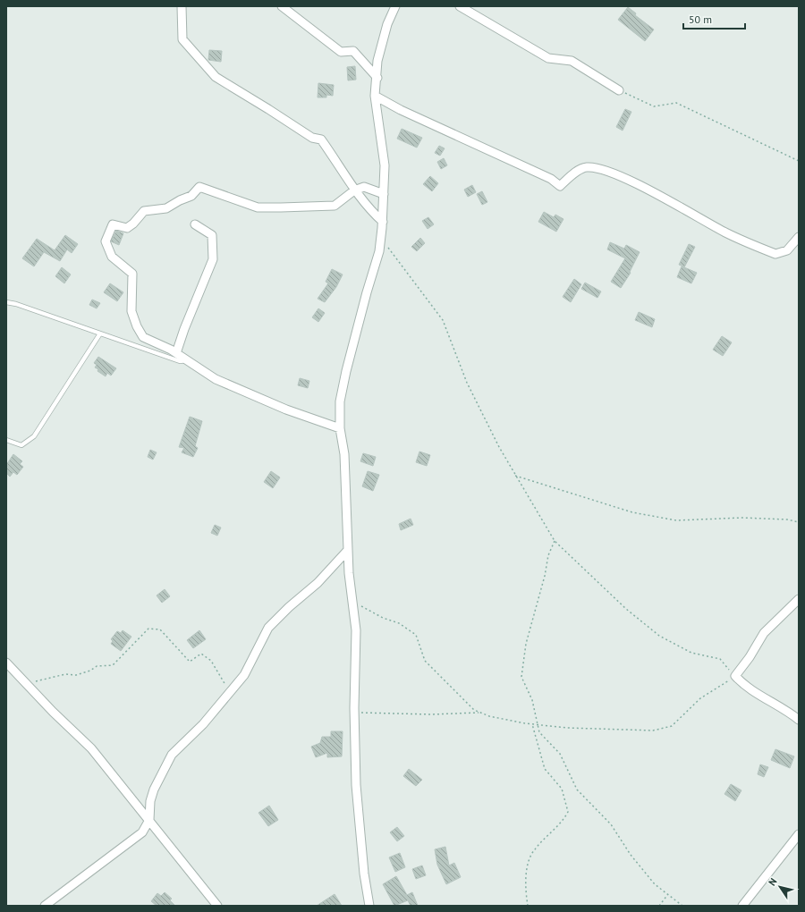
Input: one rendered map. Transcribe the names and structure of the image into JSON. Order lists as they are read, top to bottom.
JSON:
{
  "scale_bar": "50 m",
  "north": "top left"
}
